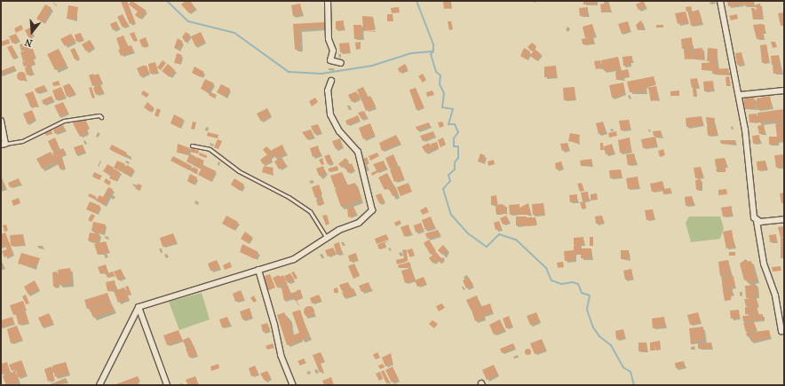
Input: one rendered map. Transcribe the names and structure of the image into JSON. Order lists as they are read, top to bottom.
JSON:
{
  "north": "bottom"
}
